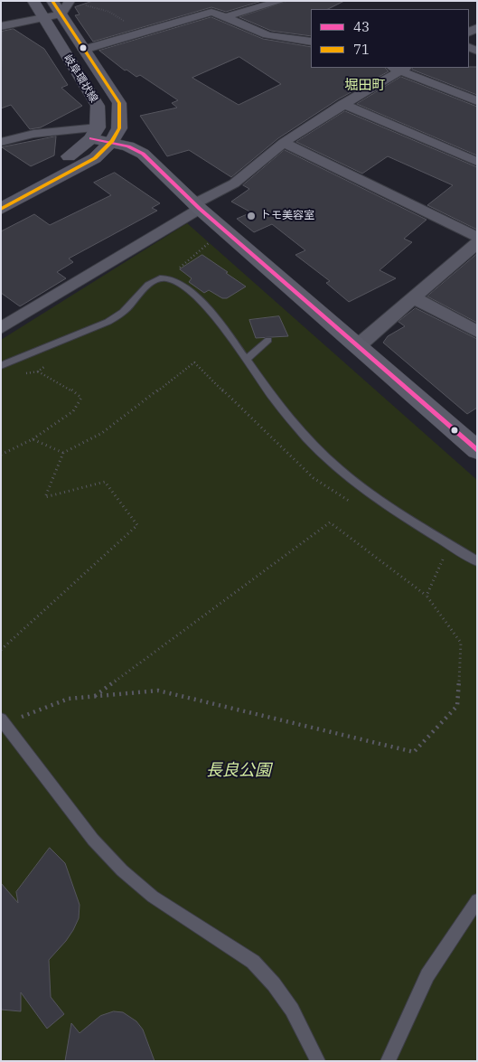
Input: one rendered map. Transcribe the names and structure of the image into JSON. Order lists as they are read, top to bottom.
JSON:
{
  "streets": {
    "main road": ["岐阜環状線"]
  },
  "districts": ["堀田町"],
  "parks": ["長良公園"],
  "places": ["トモ美容室"],
  "lines": ["transit line 71", "transit line 43"],
  "legend": ["43", "71"]
}
